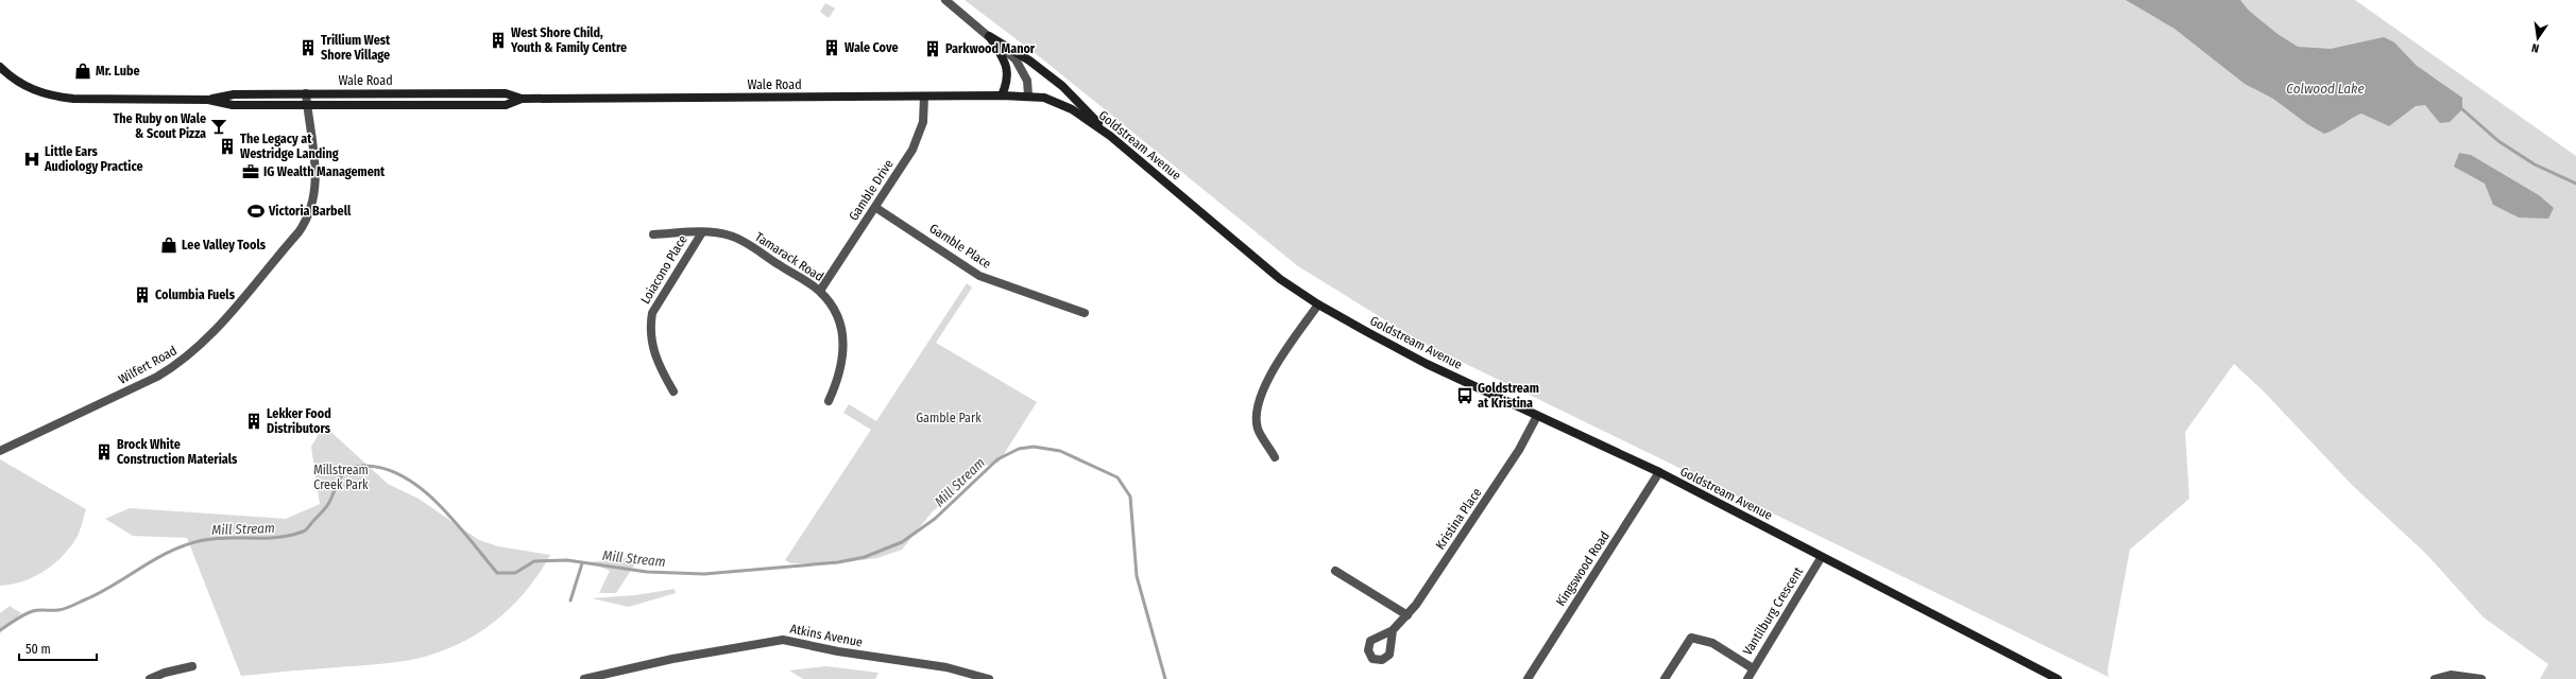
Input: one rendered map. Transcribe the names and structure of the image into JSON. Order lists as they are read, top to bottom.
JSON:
{
  "streets": {
    "main road": ["Wale Road", "Goldstream Avenue"],
    "street": [
      "Gamble Drive",
      "Gamble Place",
      "Tamarack Road",
      "Loiacono Place",
      "Wilfert Road",
      "Kristina Place",
      "Kingswood Road",
      "Vantilburg Crescent",
      "Atkins Avenue"
    ]
  },
  "crossings": [
    ["Wale Road", "Goldstream Avenue"],
    ["Wale Road", "Gamble Drive"],
    ["Wale Road", "Wilfert Road"],
    ["Goldstream Avenue", "Kristina Place"],
    ["Goldstream Avenue", "Kingswood Road"],
    ["Goldstream Avenue", "Vantilburg Crescent"],
    ["Gamble Drive", "Gamble Place"],
    ["Gamble Drive", "Tamarack Road"],
    ["Tamarack Road", "Loiacono Place"]
  ],
  "water": ["Colwood Lake", "Mill Stream"],
  "parks": ["Gamble Park", "Millstream Creek Park"],
  "places": {
    "building": [
      "West Shore Child, Youth & Family Centre",
      "Trillium West Shore Village",
      "Wale Cove",
      "Parkwood Manor",
      "The Legacy at Westridge Landing",
      "Columbia Fuels",
      "Lekker Food Distributors",
      "Brock White Construction Materials"
    ],
    "shop": ["Mr. Lube", "Lee Valley Tools"],
    "bar": ["The Ruby on Wale & Scout Pizza"],
    "hospital": ["Little Ears Audiology Practice"],
    "office": ["IG Wealth Management"],
    "sports": ["Victoria Barbell"],
    "bus stop": ["Goldstream at Kristina"]
  },
  "scale_bar": "50 m",
  "north": "bottom"
}
